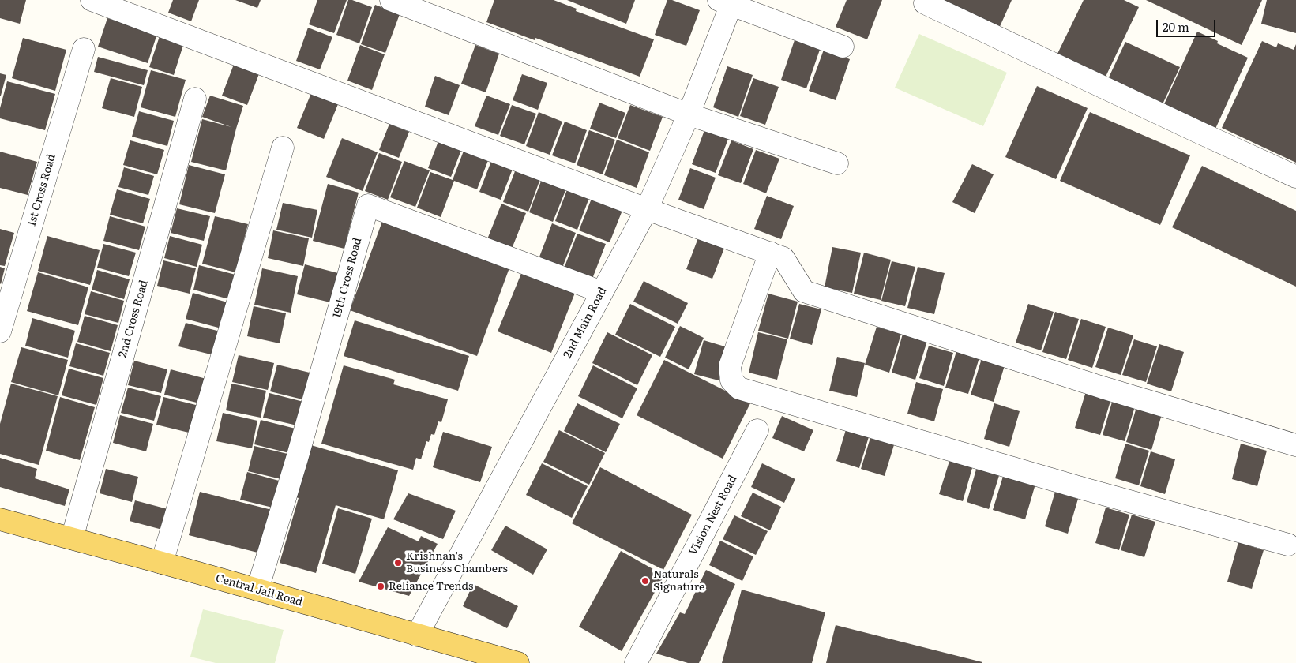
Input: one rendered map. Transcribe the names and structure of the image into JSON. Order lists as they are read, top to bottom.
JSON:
{
  "streets": {
    "main road": ["Central Jail Road"],
    "street": [
      "1st Cross Road",
      "19th Cross Road",
      "2nd Cross Road",
      "2nd Main Road",
      "Vision Nest Road"
    ]
  },
  "crossings": [
    ["19th Cross Road", "2nd Main Road"],
    ["19th Cross Road", "Central Jail Road"],
    ["2nd Cross Road", "Central Jail Road"],
    ["2nd Main Road", "Central Jail Road"]
  ],
  "places": ["Krishnan's Business Chambers", "Naturals Signature", "Reliance Trends"],
  "scale_bar": "20 m"
}
